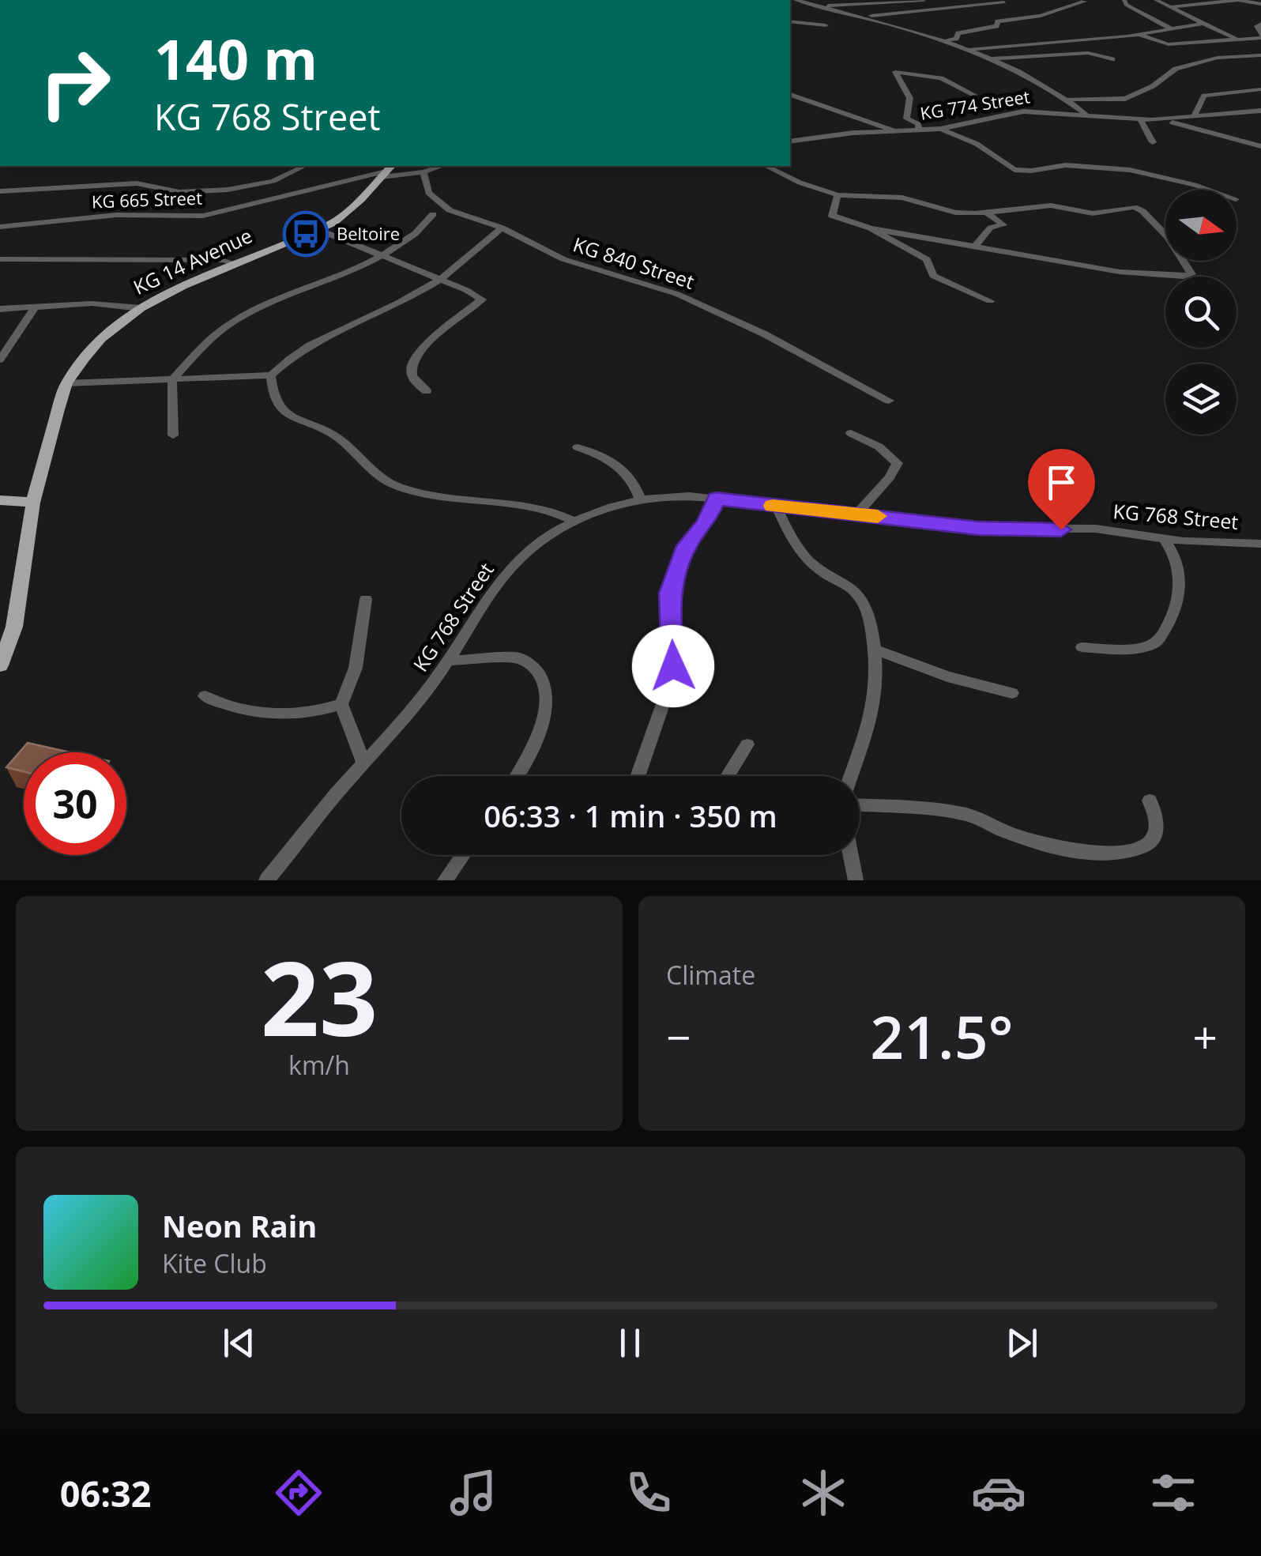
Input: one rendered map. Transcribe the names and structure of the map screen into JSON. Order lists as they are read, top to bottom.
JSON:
{
  "streets": {
    "main road": ["KG 14 Avenue"],
    "street": [
      "KG 774 Street",
      "KG 665 Street",
      "KG 840 Street",
      "KG 768 Street"
    ]
  },
  "crossings": [
    ["KG 665 Street", "KG 14 Avenue"]
  ],
  "places": {
    "bus stop": ["Beltoire"]
  },
  "north": "right",
  "page": {
    "turn": ["140 m", "KG 768 Street"],
    "limit": "30",
    "trip": "06:33 · 1 min · 350 m",
    "tile": [
      ["23", "km/h"],
      "Climate"
    ],
    "heat": ["−", "21.5°", "+"],
    "song": ["Neon Rain", "Kite Club"],
    "tabs": "06:32"
  }
}
